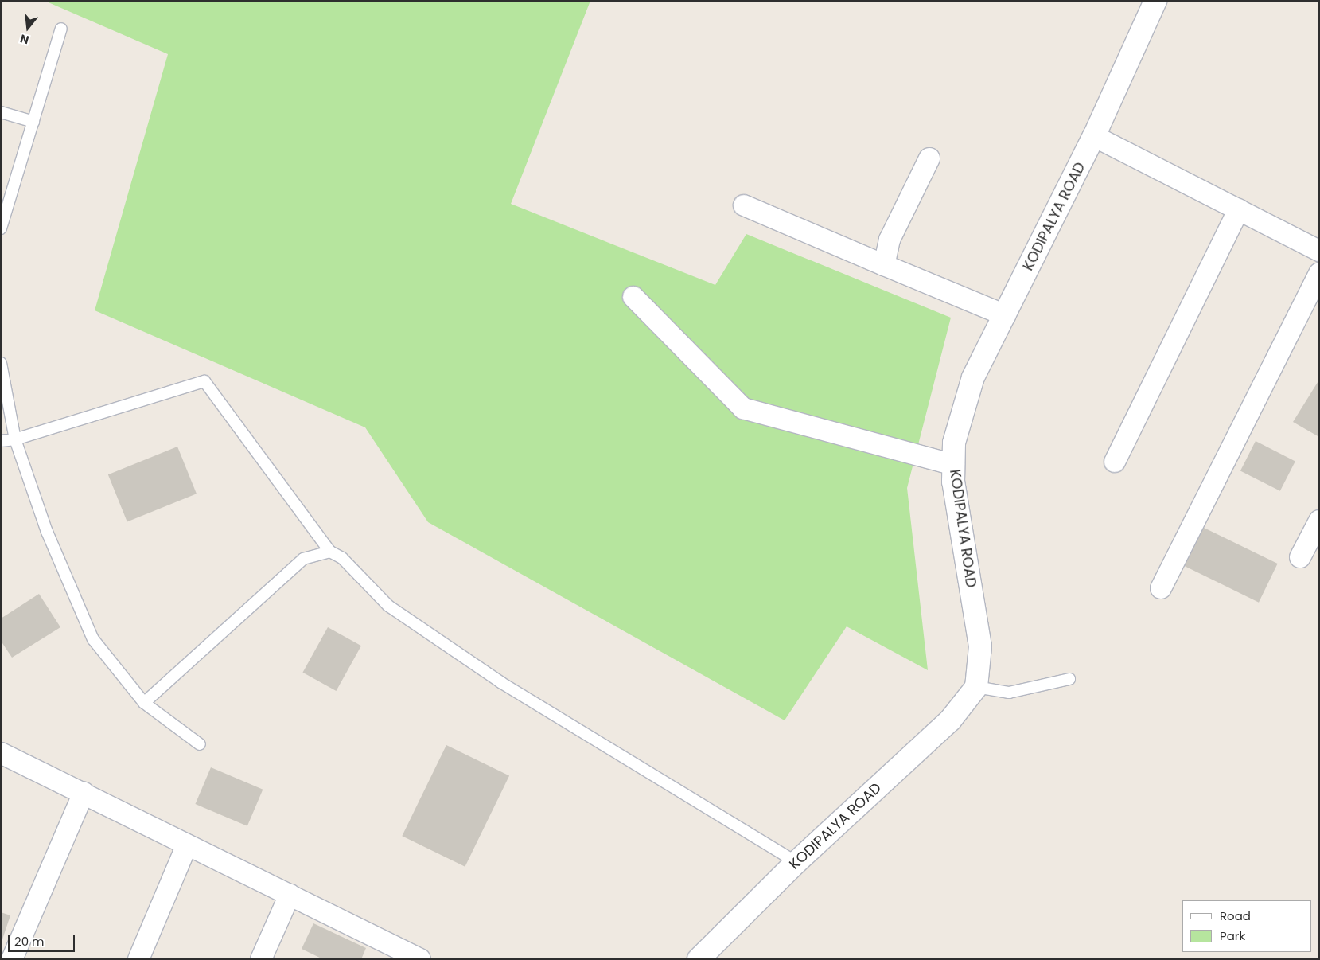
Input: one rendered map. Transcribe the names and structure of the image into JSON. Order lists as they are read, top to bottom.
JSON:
{
  "streets": {
    "main road": ["KODIPALYA ROAD"]
  },
  "legend": ["Road", "Park"],
  "scale_bar": "20 m",
  "north": "bottom"
}
